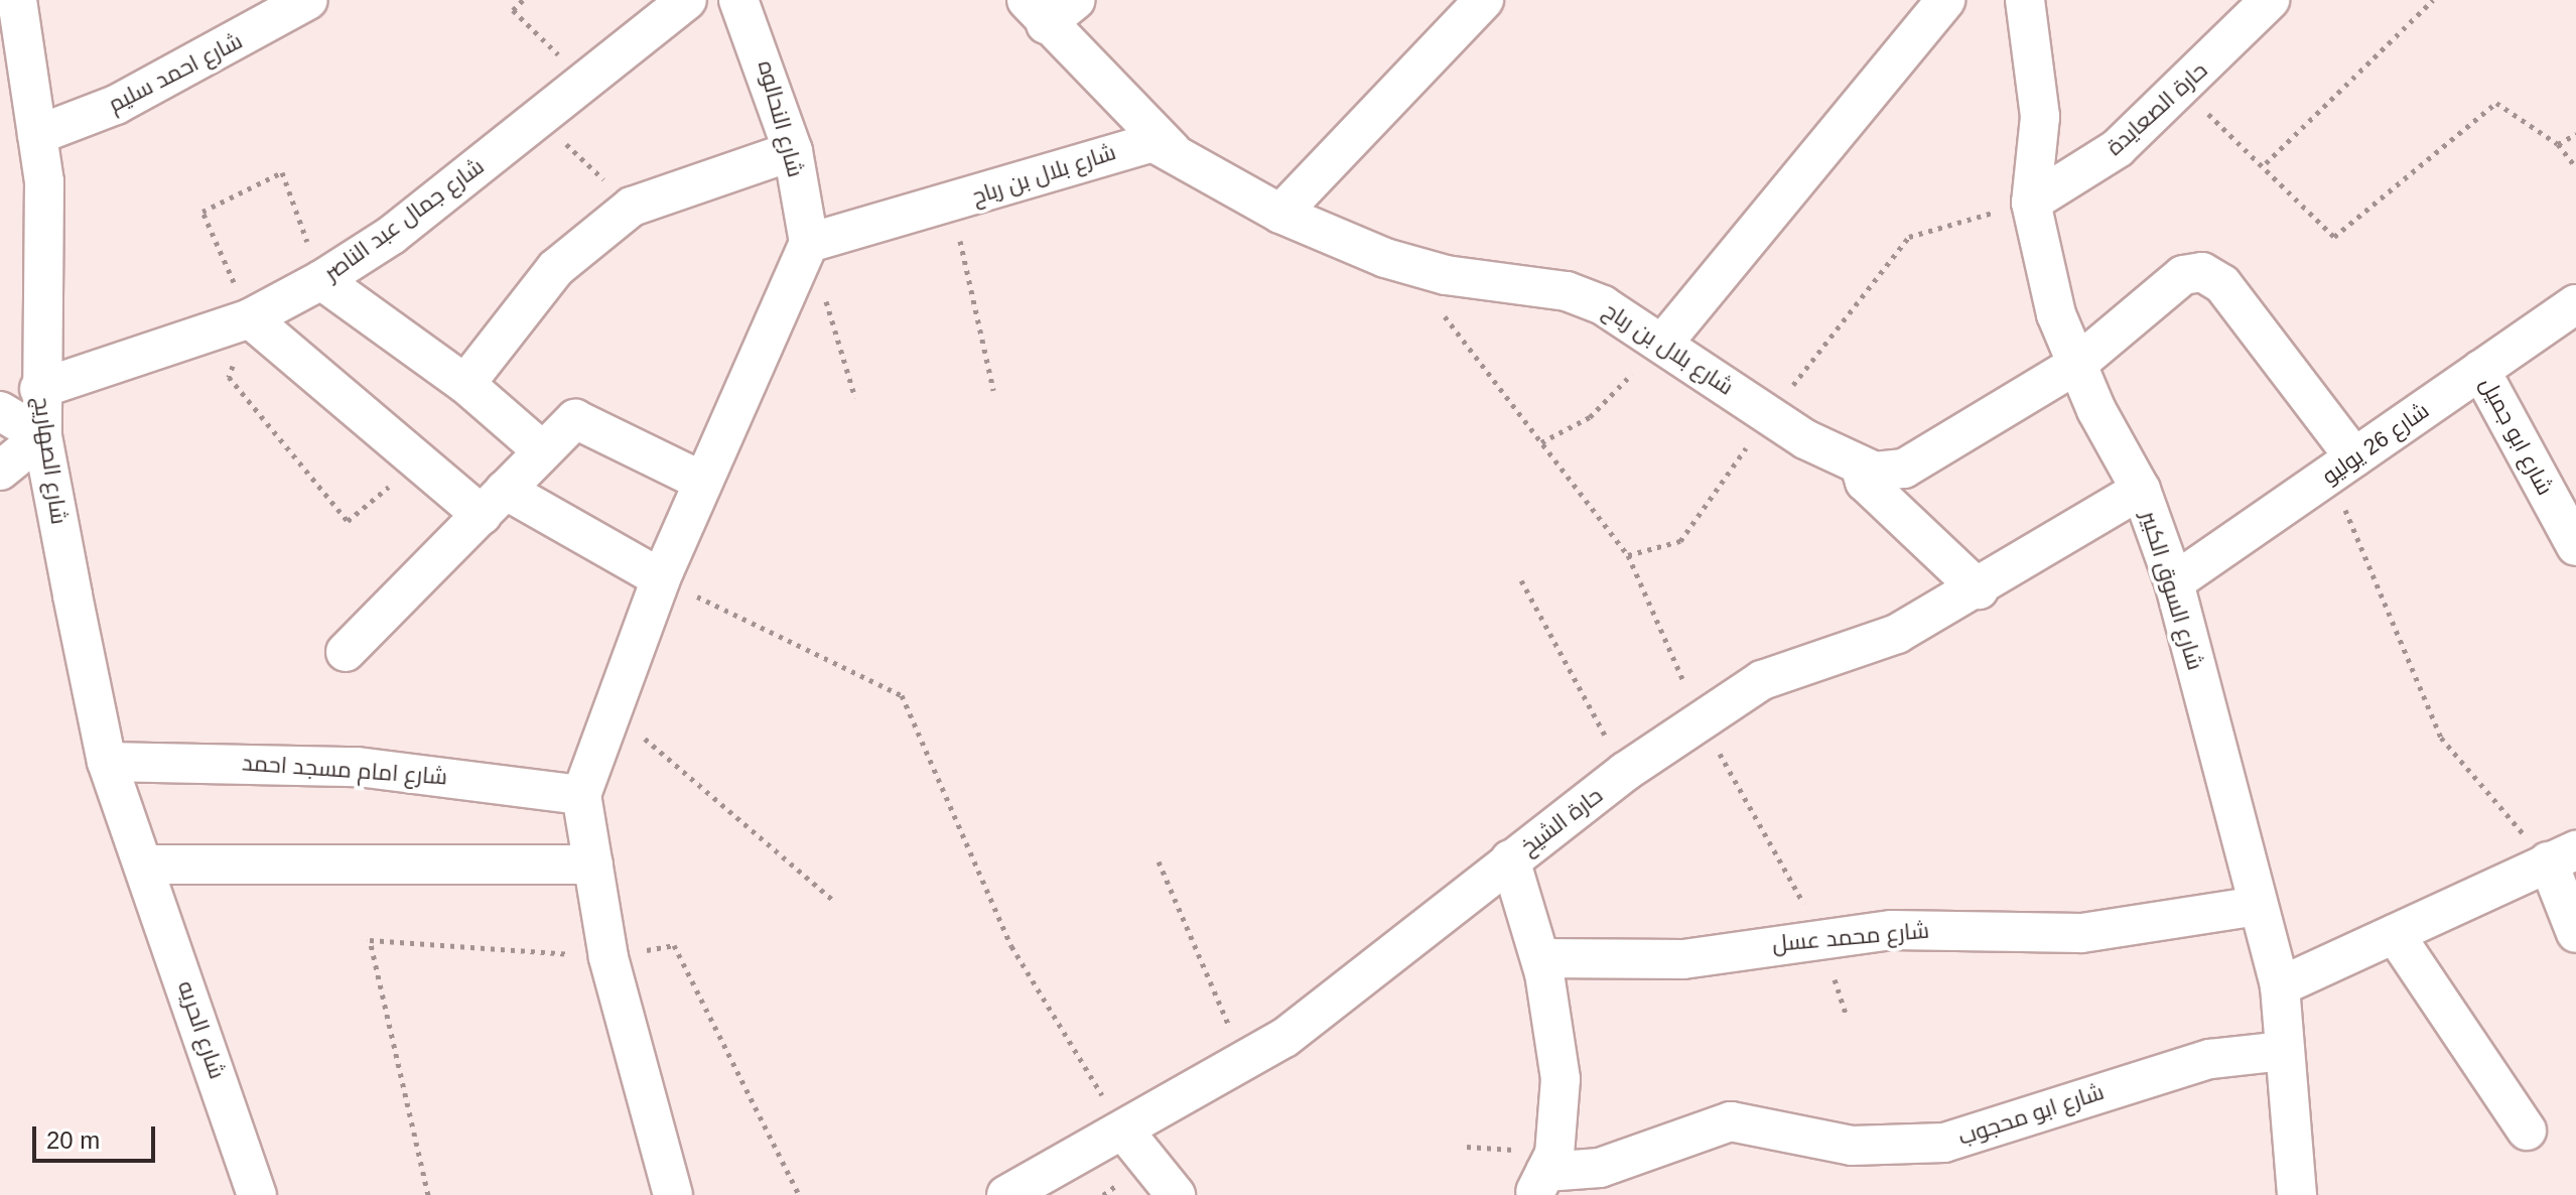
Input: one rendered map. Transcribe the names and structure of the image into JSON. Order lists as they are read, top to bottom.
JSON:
{
  "streets": {
    "street": [
      "شارع احمد سليم",
      "حارة الصعايدة",
      "شارع النحالوه",
      "شارع بلال بن رباح",
      "شارع جمال عبد الناصر",
      "شارع ابو جميل",
      "شارع 26 يوليو",
      "شارع الصهاريج",
      "شارع السوق الكبير",
      "شارع امام مسجد احمد",
      "حارة الشيخ",
      "شارع محمد عسل",
      "شارع الحريه",
      "شارع ابو محجوب"
    ]
  },
  "crossings": [
    ["شارع احمد سليم", "شارع الصهاريج"],
    ["حارة الصعايدة", "شارع السوق الكبير"],
    ["شارع النحالوه", "شارع بلال بن رباح"],
    ["شارع جمال عبد الناصر", "شارع الصهاريج"],
    ["شارع ابو جميل", "شارع 26 يوليو"],
    ["شارع 26 يوليو", "شارع السوق الكبير"],
    ["شارع الصهاريج", "شارع امام مسجد احمد"],
    ["شارع الصهاريج", "شارع الحريه"],
    ["شارع السوق الكبير", "حارة الشيخ"],
    ["شارع السوق الكبير", "شارع محمد عسل"],
    ["شارع السوق الكبير", "شارع ابو محجوب"]
  ],
  "scale_bar": "20 m"
}
